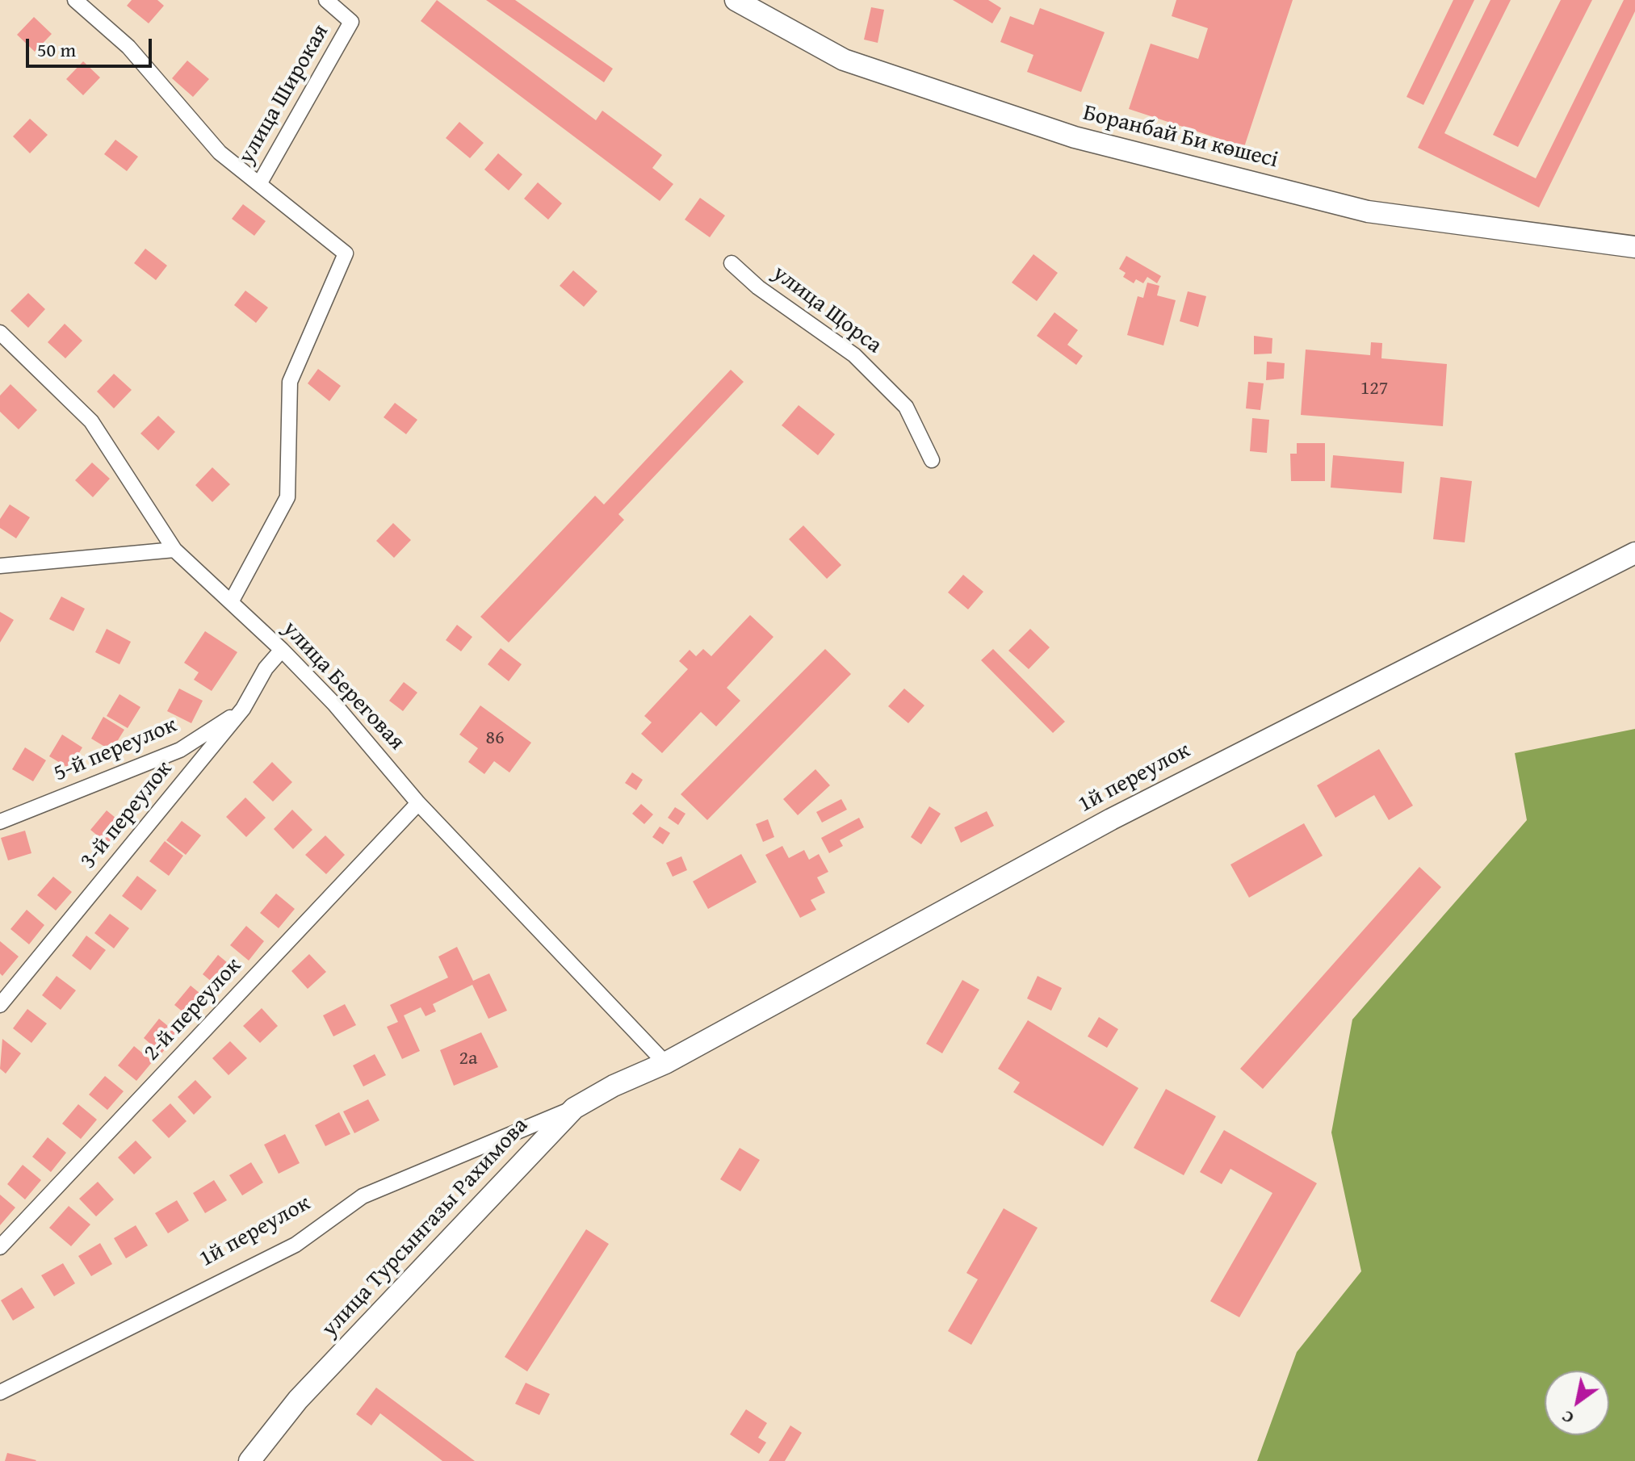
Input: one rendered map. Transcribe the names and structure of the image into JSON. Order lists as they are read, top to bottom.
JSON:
{
  "streets": {
    "street": [
      "улица Широкая",
      "Боранбай Би көшесі",
      "улица Щорса",
      "улица Береговая",
      "5-й переулок",
      "1й переулок",
      "3-й переулок",
      "2-й переулок",
      "улица Турсынгазы Рахимова"
    ]
  },
  "crossings": [
    ["улица Широкая", "улица Береговая"],
    ["улица Береговая", "1й переулок"],
    ["улица Береговая", "3-й переулок"],
    ["улица Береговая", "2-й переулок"],
    ["улица Береговая", "улица Турсынгазы Рахимова"],
    ["5-й переулок", "3-й переулок"],
    ["1й переулок", "улица Турсынгазы Рахимова"]
  ],
  "house_numbers": ["127", "86", "2а"],
  "scale_bar": "50 m",
  "north": "bottom left"
}
